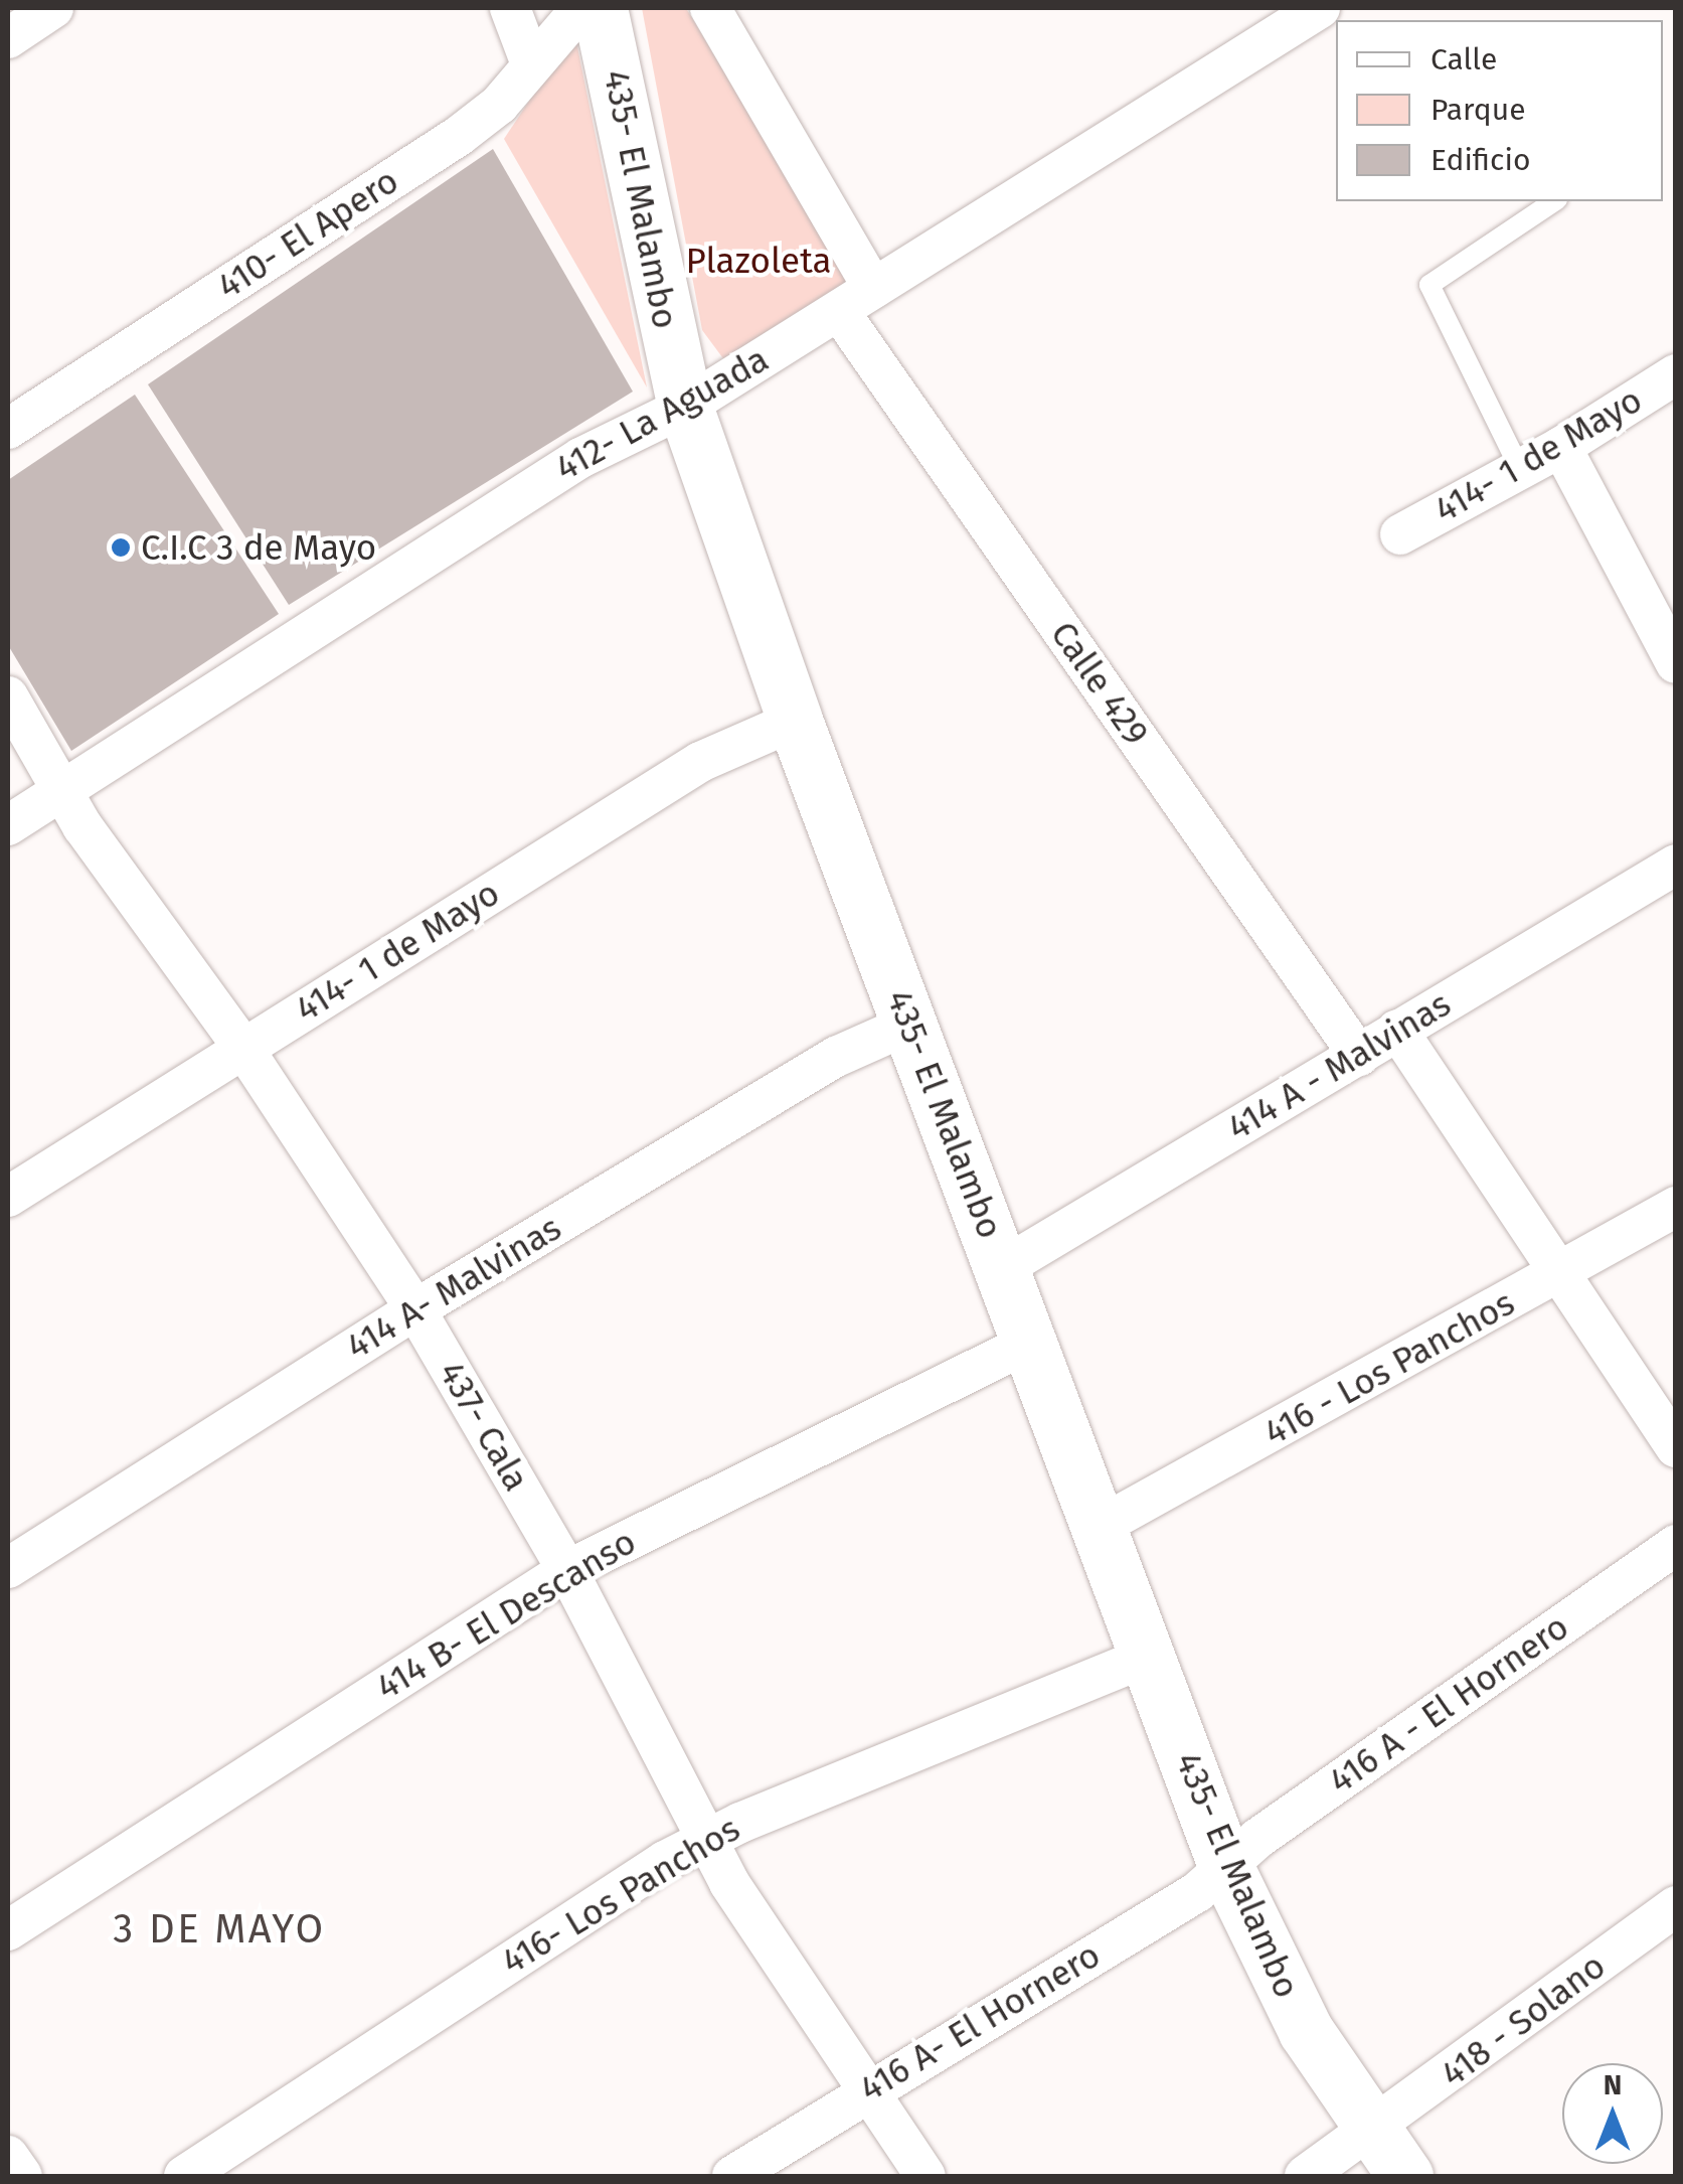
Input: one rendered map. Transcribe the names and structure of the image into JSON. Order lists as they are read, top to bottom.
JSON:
{
  "streets": {
    "main road": ["435- El Malambo"],
    "street": [
      "410- El Apero",
      "412- La Aguada",
      "414- 1 de Mayo",
      "Calle 429",
      "414 A - Malvinas",
      "414 A- Malvinas",
      "416 - Los Panchos",
      "437- Cala",
      "414 B- El Descanso",
      "416 A - El Hornero",
      "416- Los Panchos",
      "418 - Solano",
      "416 A- El Hornero"
    ]
  },
  "crossings": [
    ["435- El Malambo", "412- La Aguada"],
    ["435- El Malambo", "414- 1 de Mayo"],
    ["435- El Malambo", "414 A - Malvinas"],
    ["435- El Malambo", "414 A- Malvinas"],
    ["435- El Malambo", "416 - Los Panchos"],
    ["435- El Malambo", "414 B- El Descanso"],
    ["435- El Malambo", "416 A - El Hornero"],
    ["435- El Malambo", "416- Los Panchos"],
    ["435- El Malambo", "418 - Solano"],
    ["435- El Malambo", "416 A- El Hornero"],
    ["412- La Aguada", "Calle 429"],
    ["412- La Aguada", "437- Cala"],
    ["414- 1 de Mayo", "437- Cala"],
    ["Calle 429", "414 A - Malvinas"],
    ["414 A- Malvinas", "437- Cala"],
    ["437- Cala", "414 B- El Descanso"],
    ["437- Cala", "416- Los Panchos"],
    ["437- Cala", "416 A- El Hornero"],
    ["416 A - El Hornero", "416 A- El Hornero"]
  ],
  "districts": ["3 DE MAYO"],
  "parks": ["Plazoleta"],
  "places": ["C.I.C 3 de Mayo"],
  "legend": ["Calle", "Parque", "Edificio"],
  "north": "top"
}
